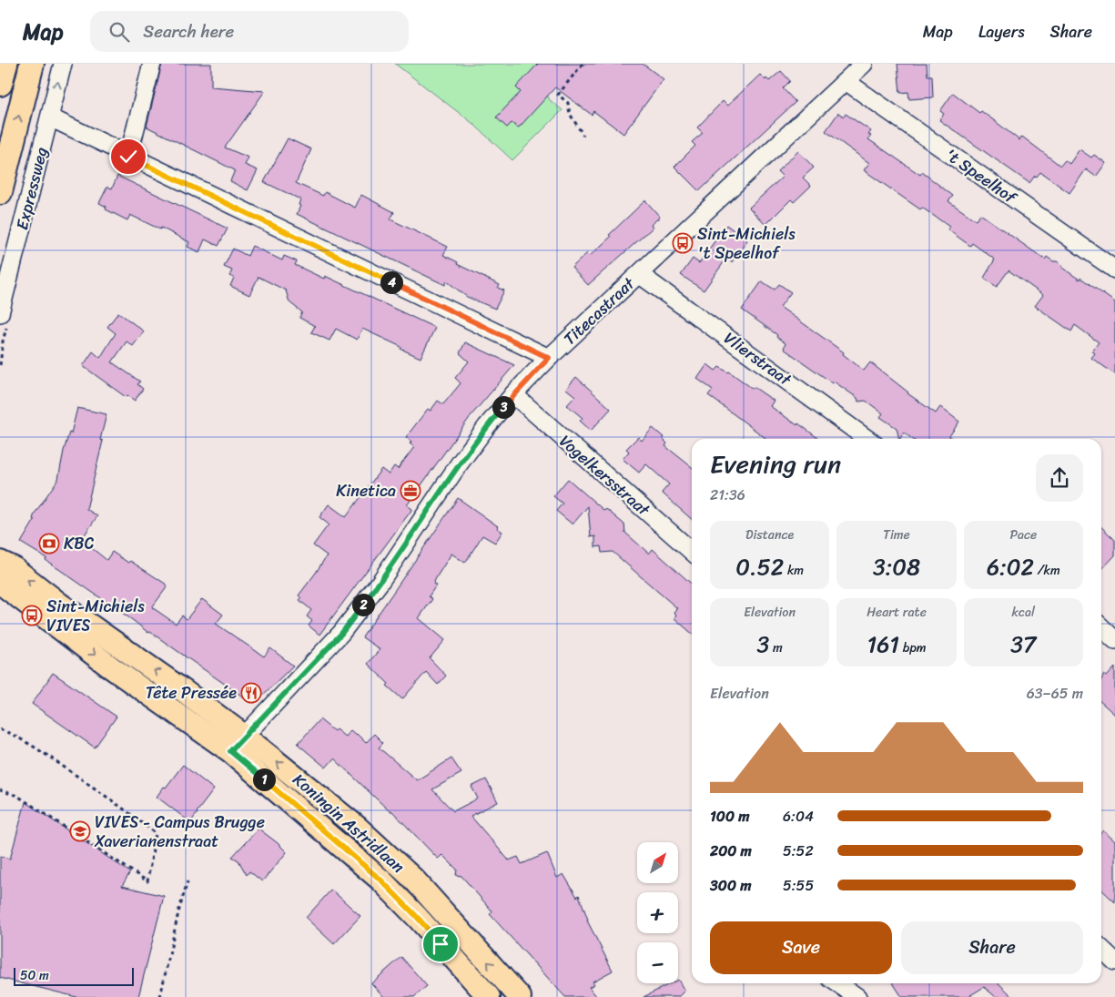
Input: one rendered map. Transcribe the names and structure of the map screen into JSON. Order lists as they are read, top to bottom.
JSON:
{
  "streets": {
    "highway": ["Expressweg"],
    "main road": ["Koningin Astridlaan"],
    "street": [
      "'t Speelhof",
      "Titecastraat",
      "Vlierstraat",
      "Vogelkersstraat"
    ]
  },
  "crossings": [
    ["'t Speelhof", "Titecastraat"],
    ["Titecastraat", "Vlierstraat"],
    ["Titecastraat", "Vogelkersstraat"],
    ["Titecastraat", "Koningin Astridlaan"]
  ],
  "one_way": ["Expressweg"],
  "places": {
    "bus stop": ["Sint-Michiels 't Speelhof", "Sint-Michiels VIVES"],
    "office": ["Kinetica"],
    "bank": ["KBC"],
    "restaurant": ["Tête Pressée"],
    "school or university": ["VIVES - Campus Brugge Xaverianenstraat"]
  },
  "scale_bar": "50 m",
  "north": "top right",
  "page": {
    "header": "Map",
    "search": "Search here",
    "nav": ["Map", "Layers", "Share"],
    "pins": [
      "4",
      "3",
      "2",
      "1"
    ],
    "heading": ["Evening run", "21:36"],
    "stats": [
      ["Distance", "0.52 km"],
      ["Time", "3:08"],
      ["Pace", "6:02 /km"],
      ["Elevation", "3 m"],
      ["Heart rate", "161 bpm"],
      ["kcal", "37"]
    ],
    "chart": ["Elevation", "63–65 m"],
    "list": [
      {
        "name": "100 m",
        "note": "6:04"
      },
      {
        "name": "200 m",
        "note": "5:52"
      },
      {
        "name": "300 m",
        "note": "5:55"
      }
    ],
    "map_buttons": ["+", "−"],
    "buttons": ["Save", "Share"],
    "scale": "50 m"
  }
}
